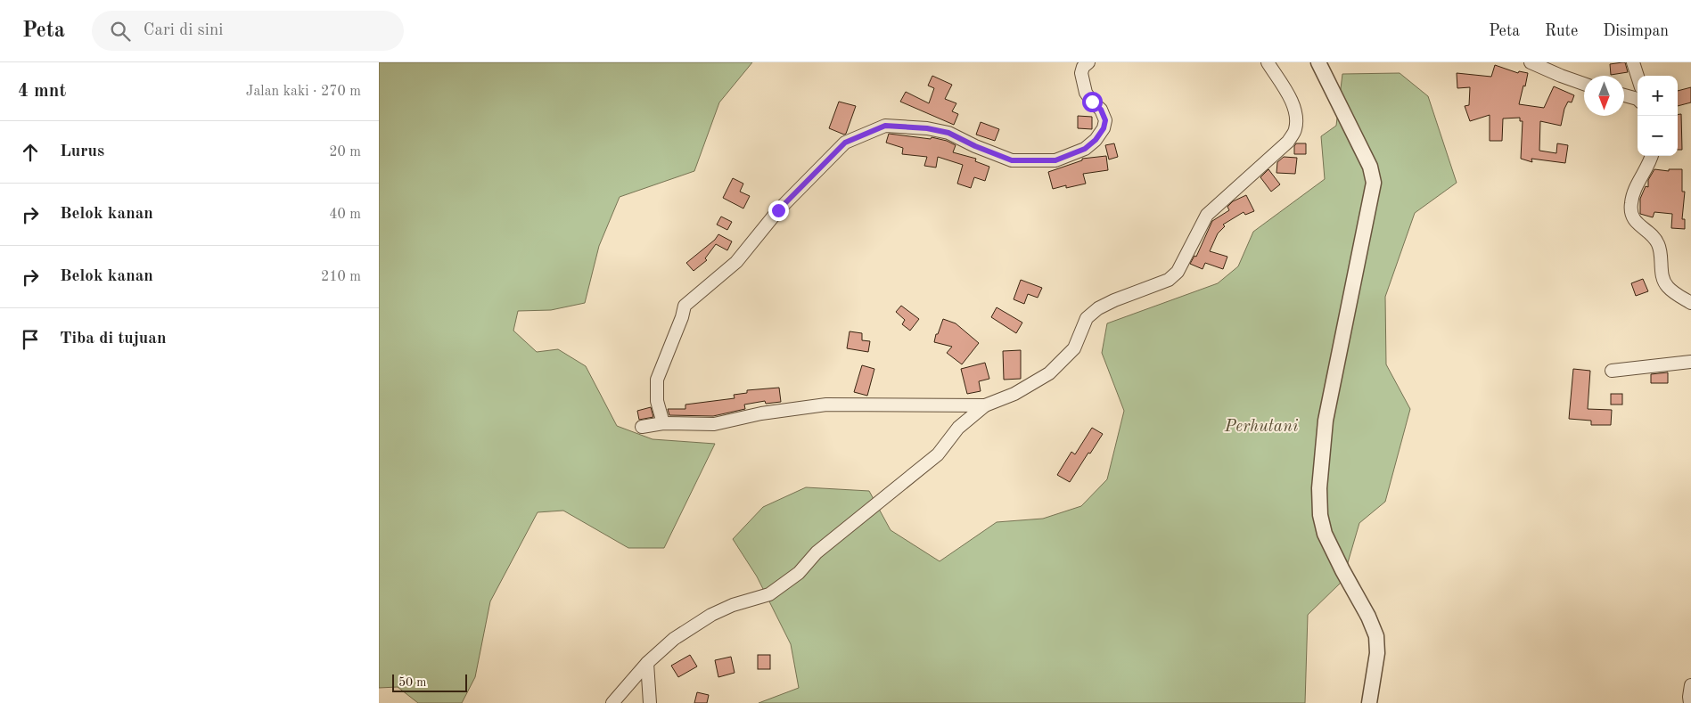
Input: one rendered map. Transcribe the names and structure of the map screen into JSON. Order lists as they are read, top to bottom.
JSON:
{
  "parks": ["Perhutani"],
  "scale_bar": "50 m",
  "north": "bottom",
  "page": {
    "header": "Peta",
    "search": "Cari di sini",
    "nav": ["Peta", "Rute", "Disimpan"],
    "heading": ["4 mnt", "Jalan kaki · 270 m"],
    "map_buttons": ["+", "−"],
    "list": [
      ["Lurus", "20 m"],
      ["Belok kanan", "40 m"],
      ["Belok kanan", "210 m"],
      "Tiba di tujuan"
    ],
    "scale": "50 m"
  }
}
